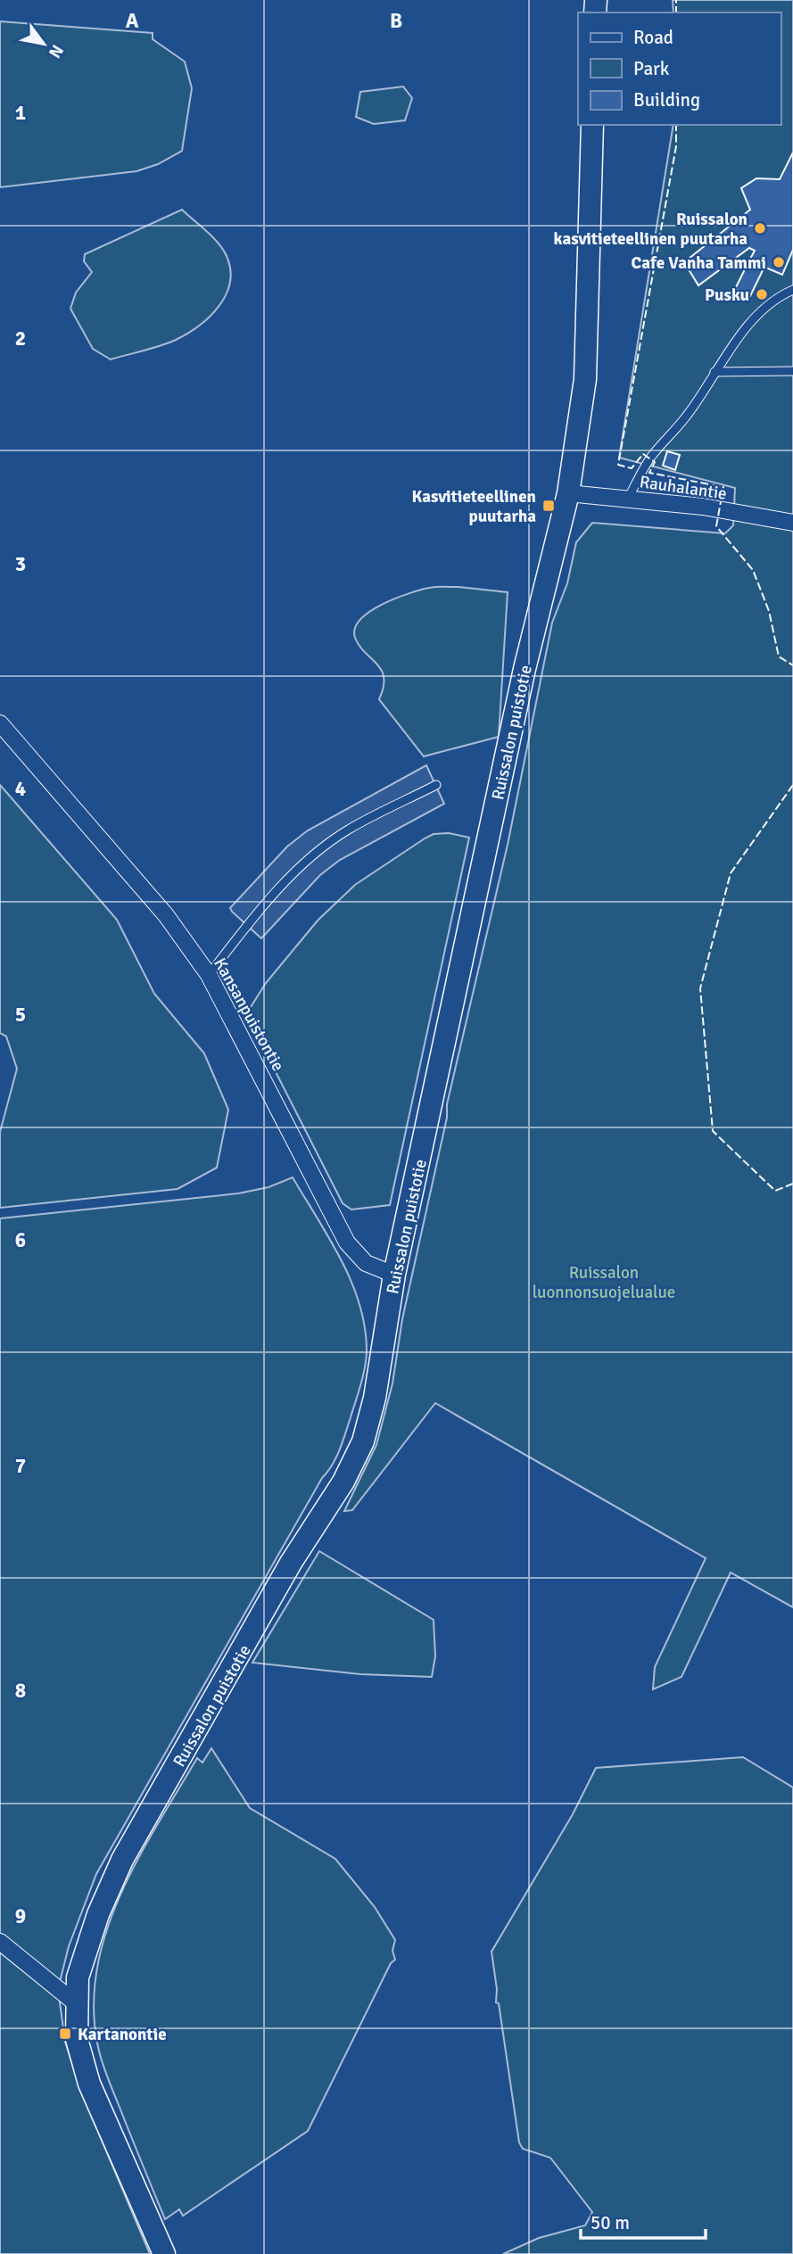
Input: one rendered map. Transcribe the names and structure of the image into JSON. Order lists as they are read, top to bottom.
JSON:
{
  "streets": {
    "street": ["Rauhalantie", "Ruissalon puistotie", "Kansanpuistontie"]
  },
  "crossings": [
    ["Rauhalantie", "Ruissalon puistotie"],
    ["Ruissalon puistotie", "Kansanpuistontie"]
  ],
  "parks": ["Ruissalon luonnonsuojelualue"],
  "places": {
    "other": ["Ruissalon kasvitieteellinen puutarha", "Cafe Vanha Tammi", "Pusku"],
    "transit": ["Kasvitieteellinen puutarha", "Kartanontie"]
  },
  "legend": ["Road", "Park", "Building"],
  "scale_bar": "50 m",
  "north": "bottom right",
  "grid": {
    "columns": ["A", "B"],
    "rows": [
      "1",
      "2",
      "3",
      "4",
      "5",
      "6",
      "7",
      "8",
      "9"
    ]
  }
}
